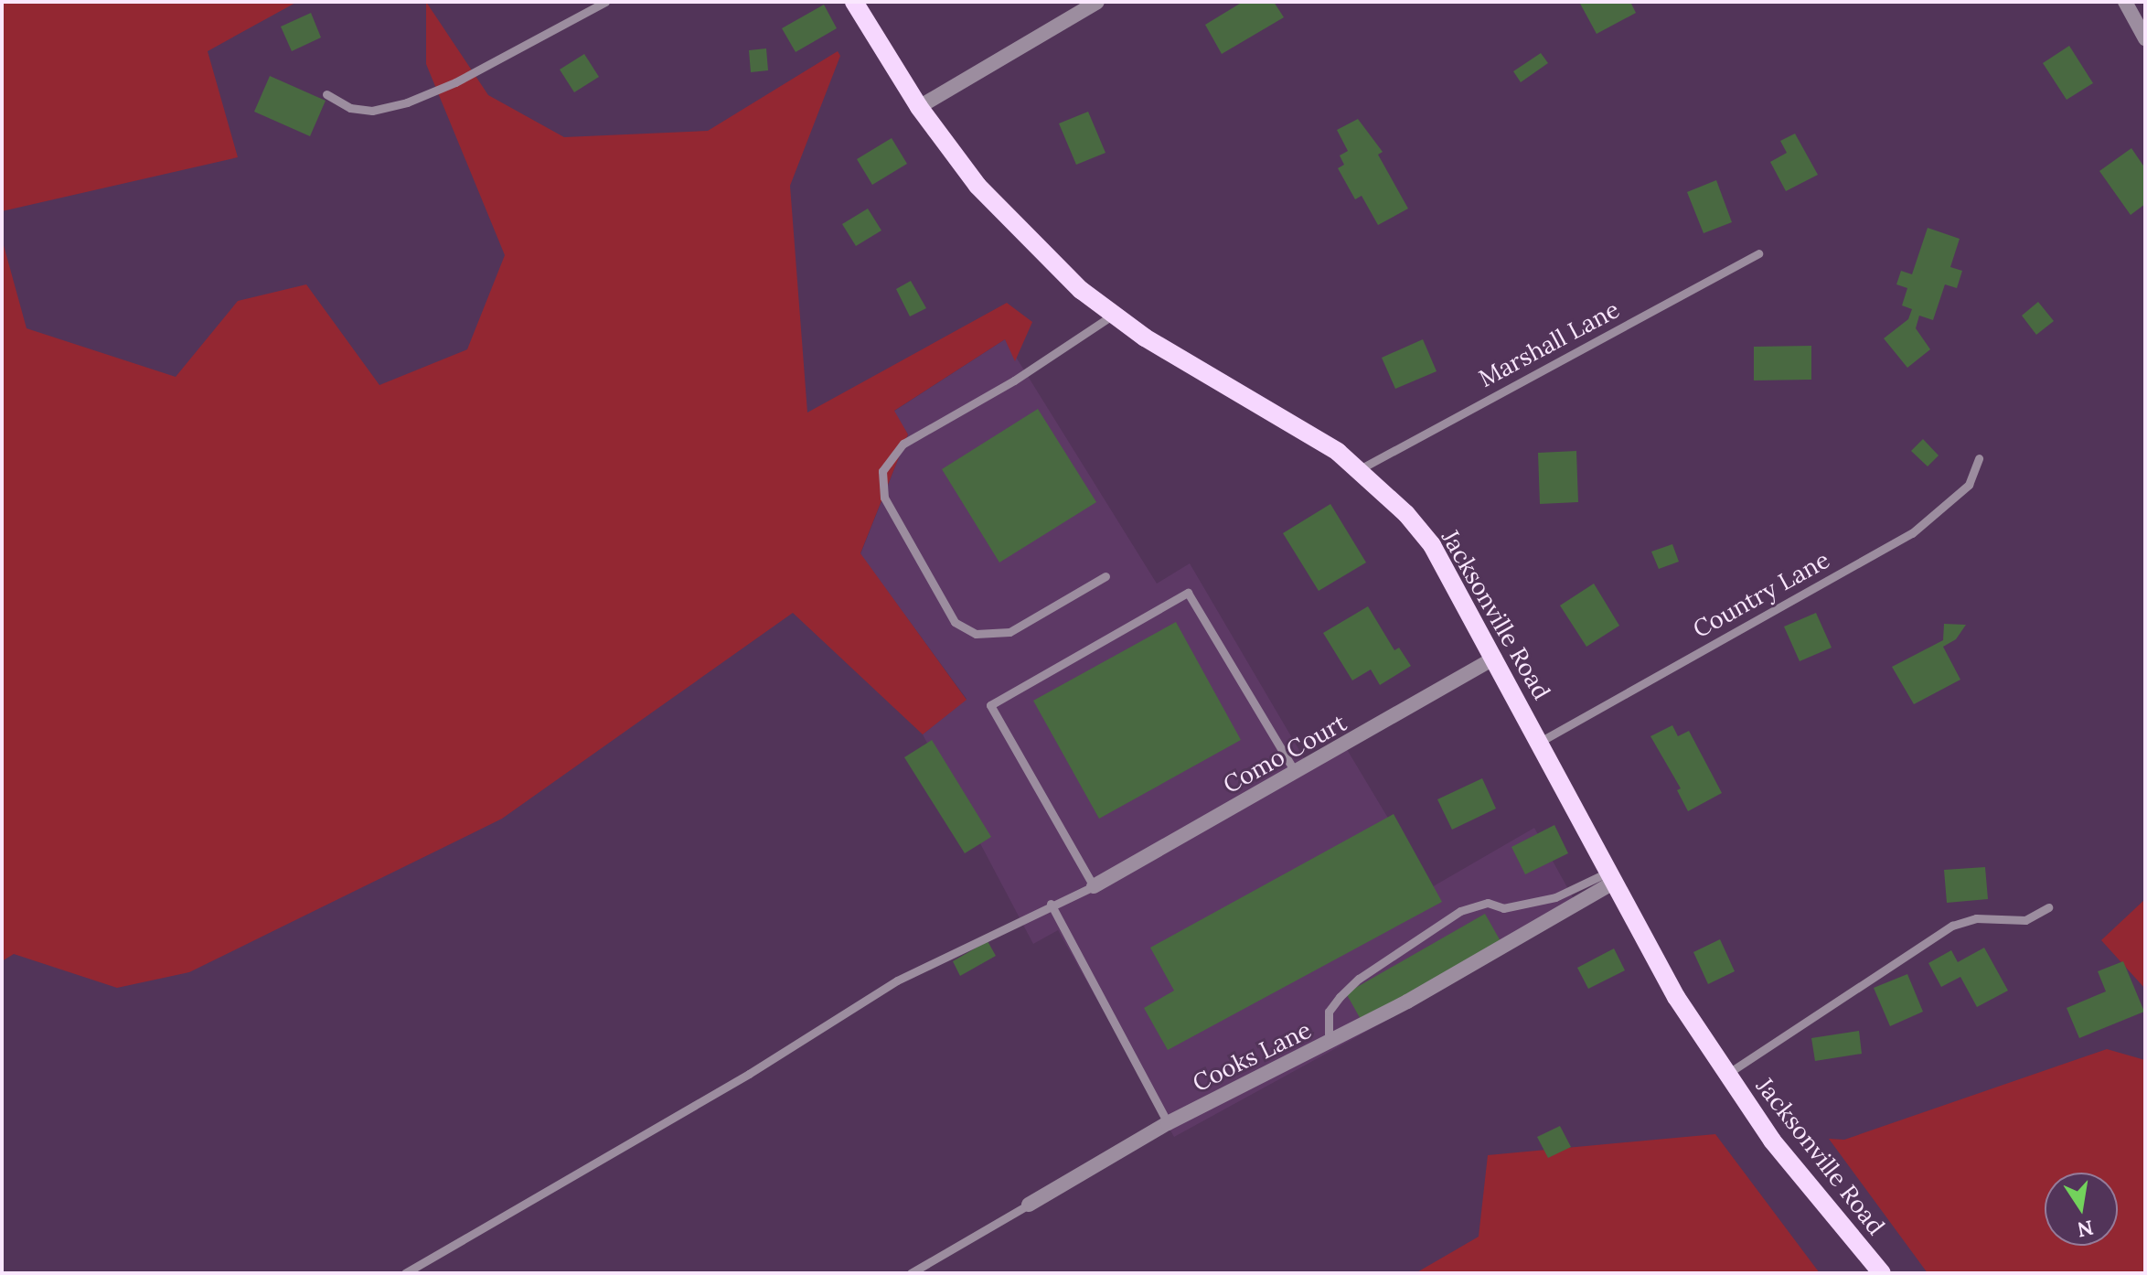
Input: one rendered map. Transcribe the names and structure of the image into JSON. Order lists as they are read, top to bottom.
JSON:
{
  "streets": {
    "main road": ["Jacksonville Road"],
    "street": ["Como Court", "Cooks Lane"],
    "lane": ["Marshall Lane", "Country Lane"]
  },
  "crossings": [
    ["Marshall Lane", "Jacksonville Road"],
    ["Country Lane", "Jacksonville Road"],
    ["Jacksonville Road", "Como Court"],
    ["Jacksonville Road", "Cooks Lane"]
  ],
  "north": "bottom"
}
